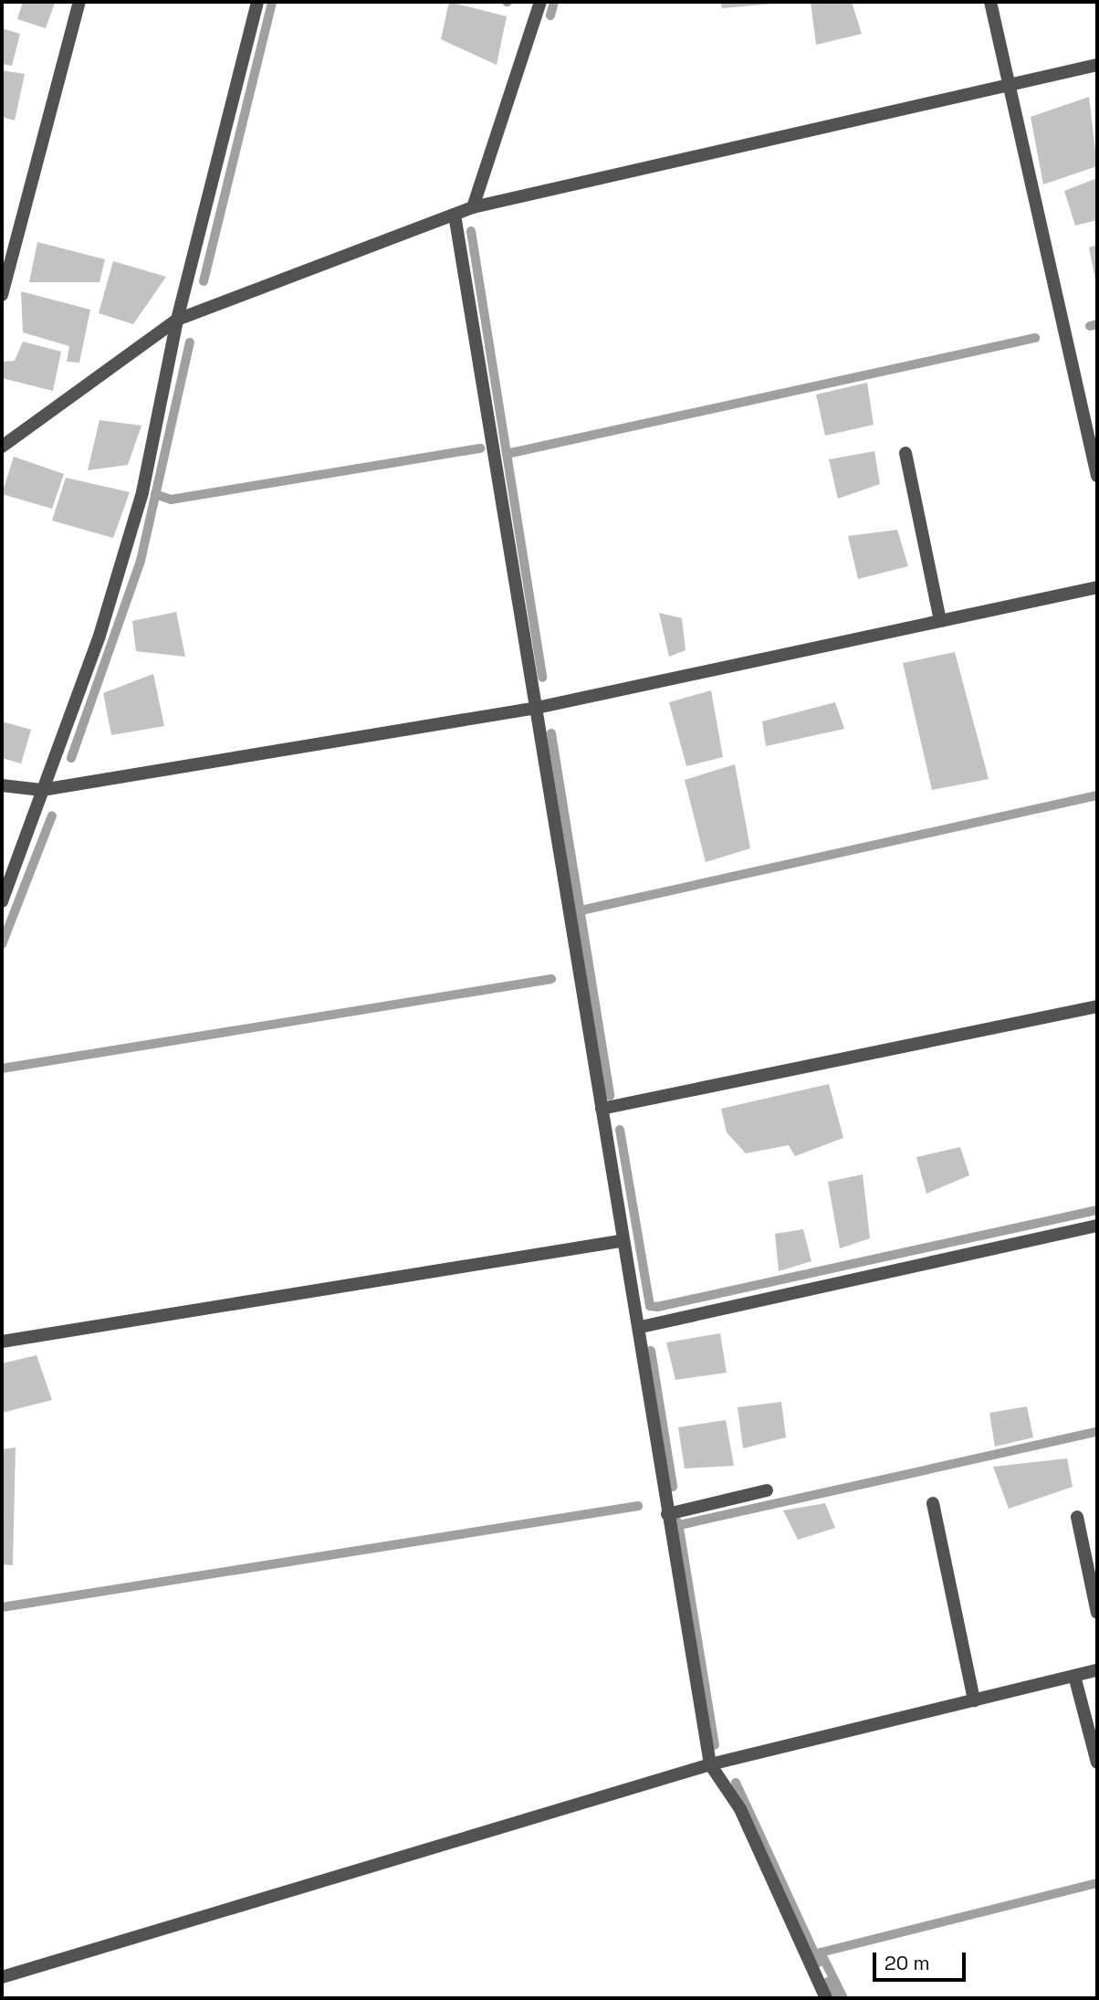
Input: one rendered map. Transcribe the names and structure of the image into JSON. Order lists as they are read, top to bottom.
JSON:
{
  "scale_bar": "20 m"
}
